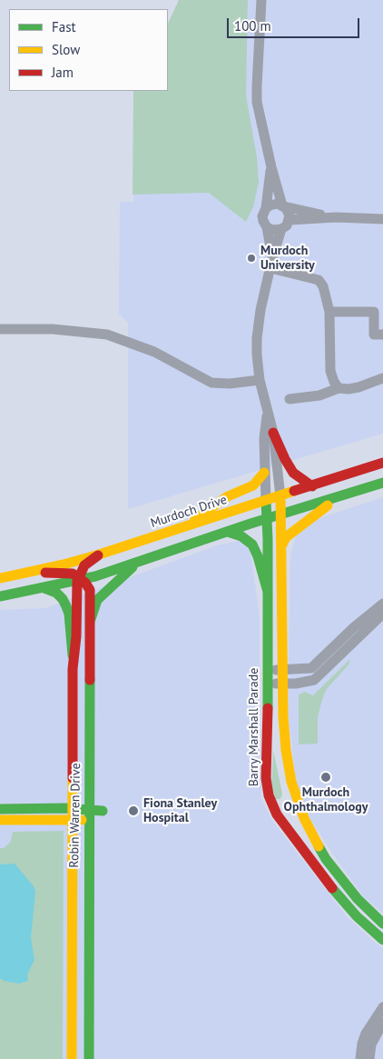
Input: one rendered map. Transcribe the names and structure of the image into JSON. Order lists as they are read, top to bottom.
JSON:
{
  "streets": {
    "street": ["Murdoch Drive", "Barry Marshall Parade", "Robin Warren Drive"]
  },
  "crossings": [
    ["Murdoch Drive", "Barry Marshall Parade"]
  ],
  "places": ["Murdoch University", "Murdoch Ophthalmology", "Fiona Stanley Hospital"],
  "legend": ["Fast", "Slow", "Jam"],
  "scale_bar": "100 m"
}
